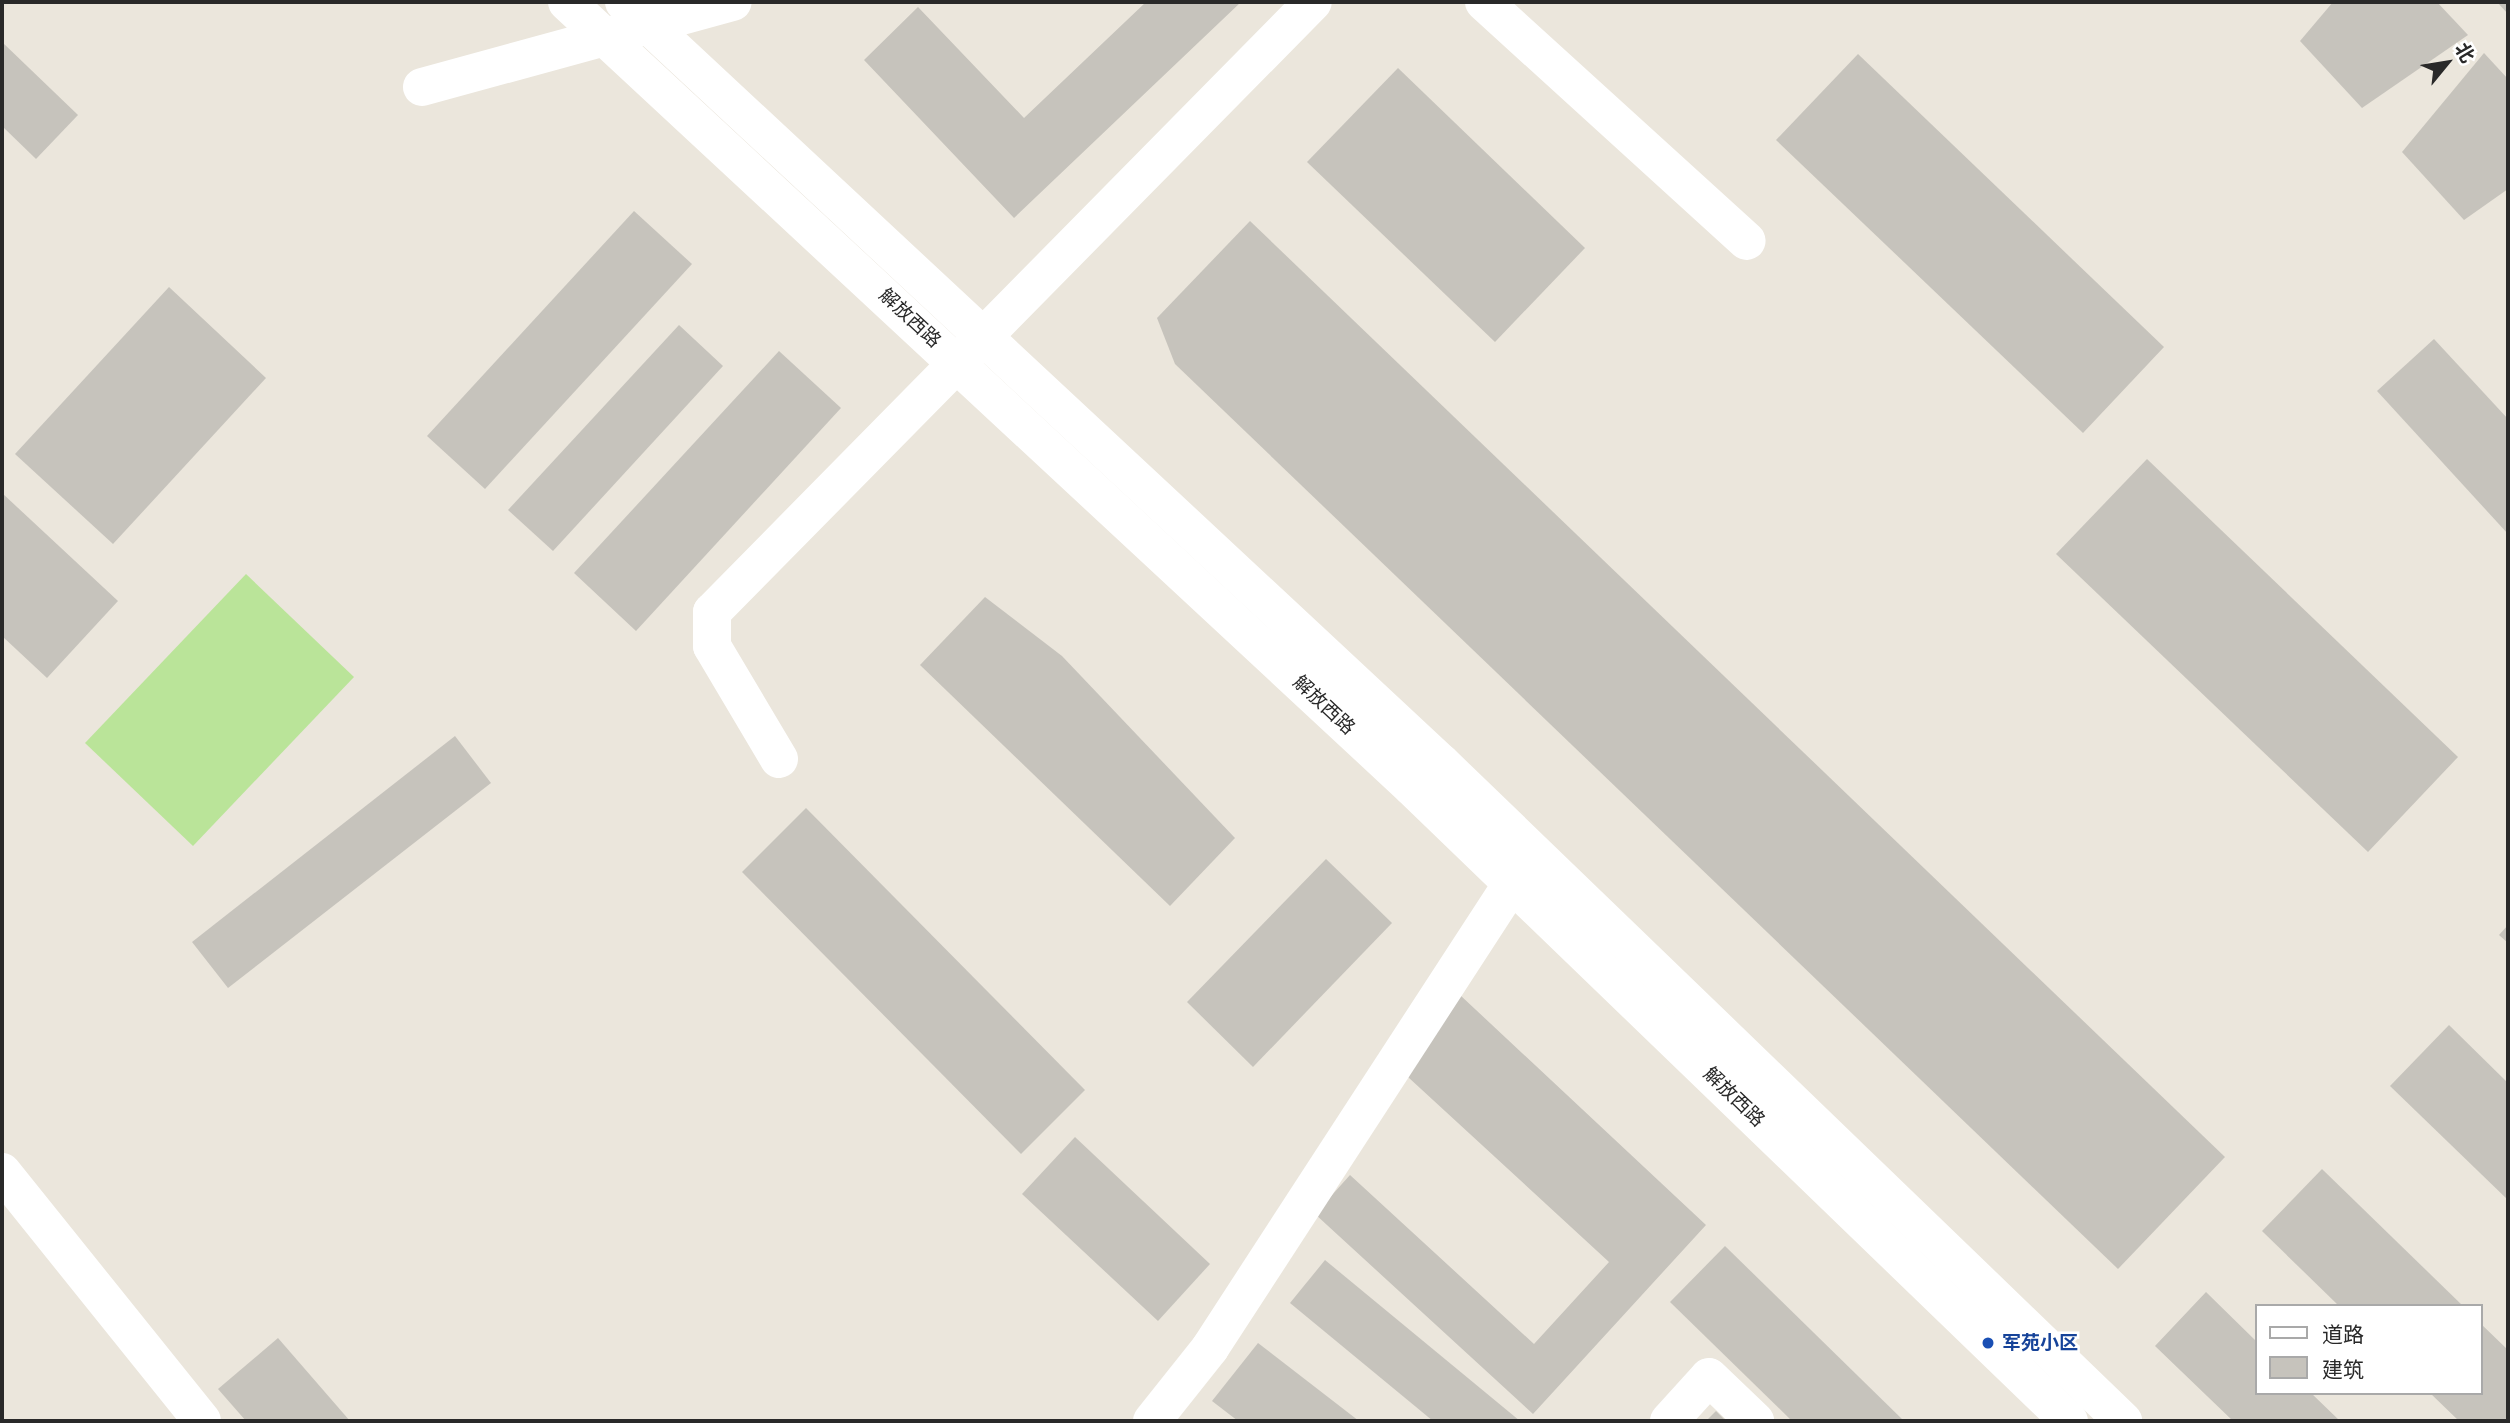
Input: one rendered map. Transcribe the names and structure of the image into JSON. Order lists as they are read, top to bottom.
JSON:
{
  "streets": {
    "street": ["解放西路"]
  },
  "places": ["军苑小区"],
  "legend": ["道路", "建筑"],
  "north": "top right"
}
